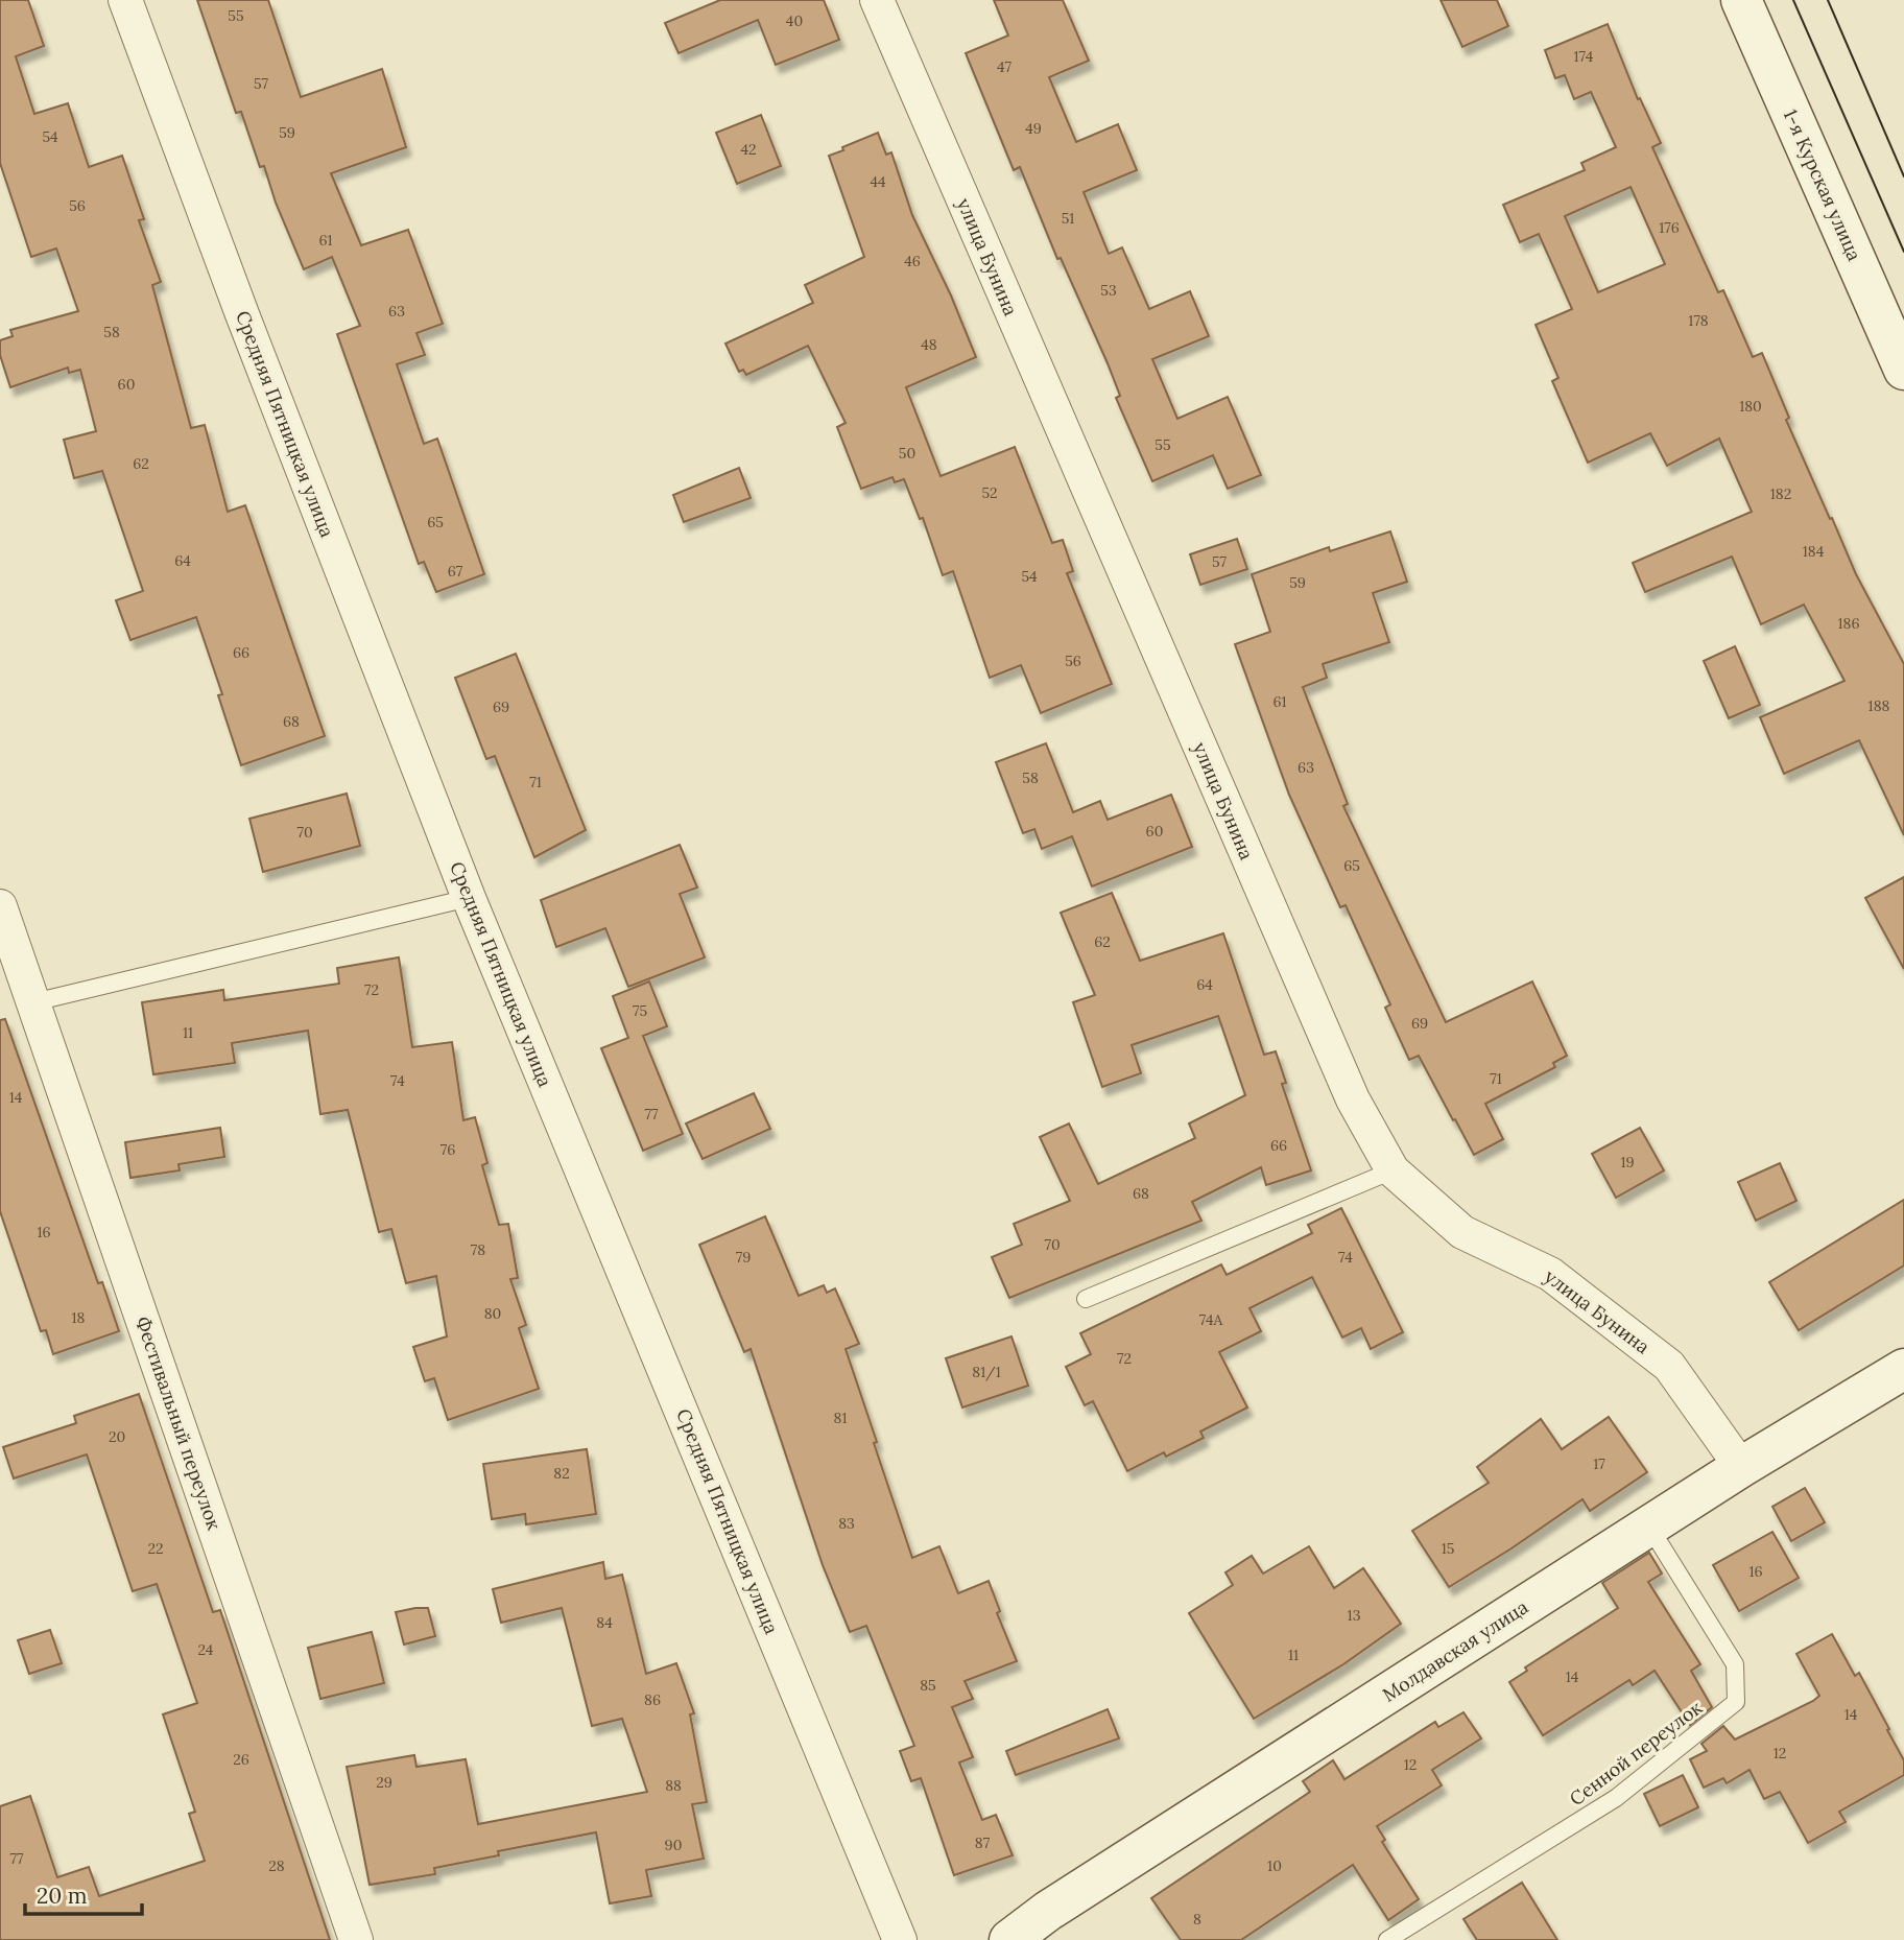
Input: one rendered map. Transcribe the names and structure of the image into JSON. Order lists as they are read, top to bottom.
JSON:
{
  "streets": {
    "street": [
      "1-я Курская улица",
      "улица Бунина",
      "Средняя Пятницкая улица",
      "Фестивальный переулок",
      "Молдавская улица"
    ],
    "lane": ["Сенной переулок"]
  },
  "crossings": [
    ["улица Бунина", "Молдавская улица"],
    ["Молдавская улица", "Сенной переулок"]
  ],
  "house_numbers": [
    "55",
    "40",
    "174",
    "47",
    "57",
    "49",
    "59",
    "54",
    "42",
    "44",
    "56",
    "51",
    "176",
    "61",
    "46",
    "53",
    "63",
    "178",
    "58",
    "48",
    "60",
    "180",
    "55",
    "50",
    "62",
    "52",
    "182",
    "65",
    "184",
    "64",
    "57",
    "67",
    "54",
    "59",
    "186",
    "66",
    "56",
    "61",
    "188",
    "69",
    "68",
    "63",
    "58",
    "71",
    "60",
    "70",
    "65",
    "62",
    "64",
    "72",
    "75",
    "69",
    "11",
    "71",
    "74",
    "14",
    "77",
    "66",
    "76",
    "19",
    "68",
    "16",
    "70",
    "78",
    "79",
    "74",
    "80",
    "18",
    "74А",
    "72",
    "81/1",
    "81",
    "20",
    "17",
    "82",
    "83",
    "22",
    "15",
    "16",
    "13",
    "84",
    "24",
    "11",
    "14",
    "85",
    "86",
    "14",
    "12",
    "26",
    "12",
    "29",
    "88",
    "87",
    "90",
    "77",
    "28",
    "10",
    "8"
  ],
  "scale_bar": "20 m"
}
